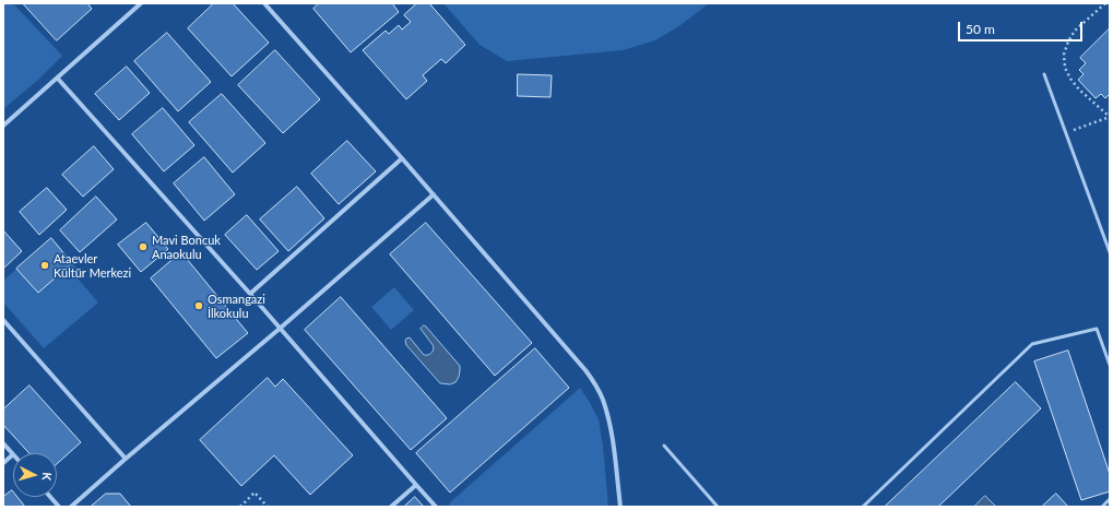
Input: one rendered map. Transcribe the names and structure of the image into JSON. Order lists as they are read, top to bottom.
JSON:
{
  "places": ["Mavi Boncuk Anaokulu", "Ataevler Kültür Merkezi", "Osmangazi İlkokulu"],
  "scale_bar": "50 m",
  "north": "right"
}
